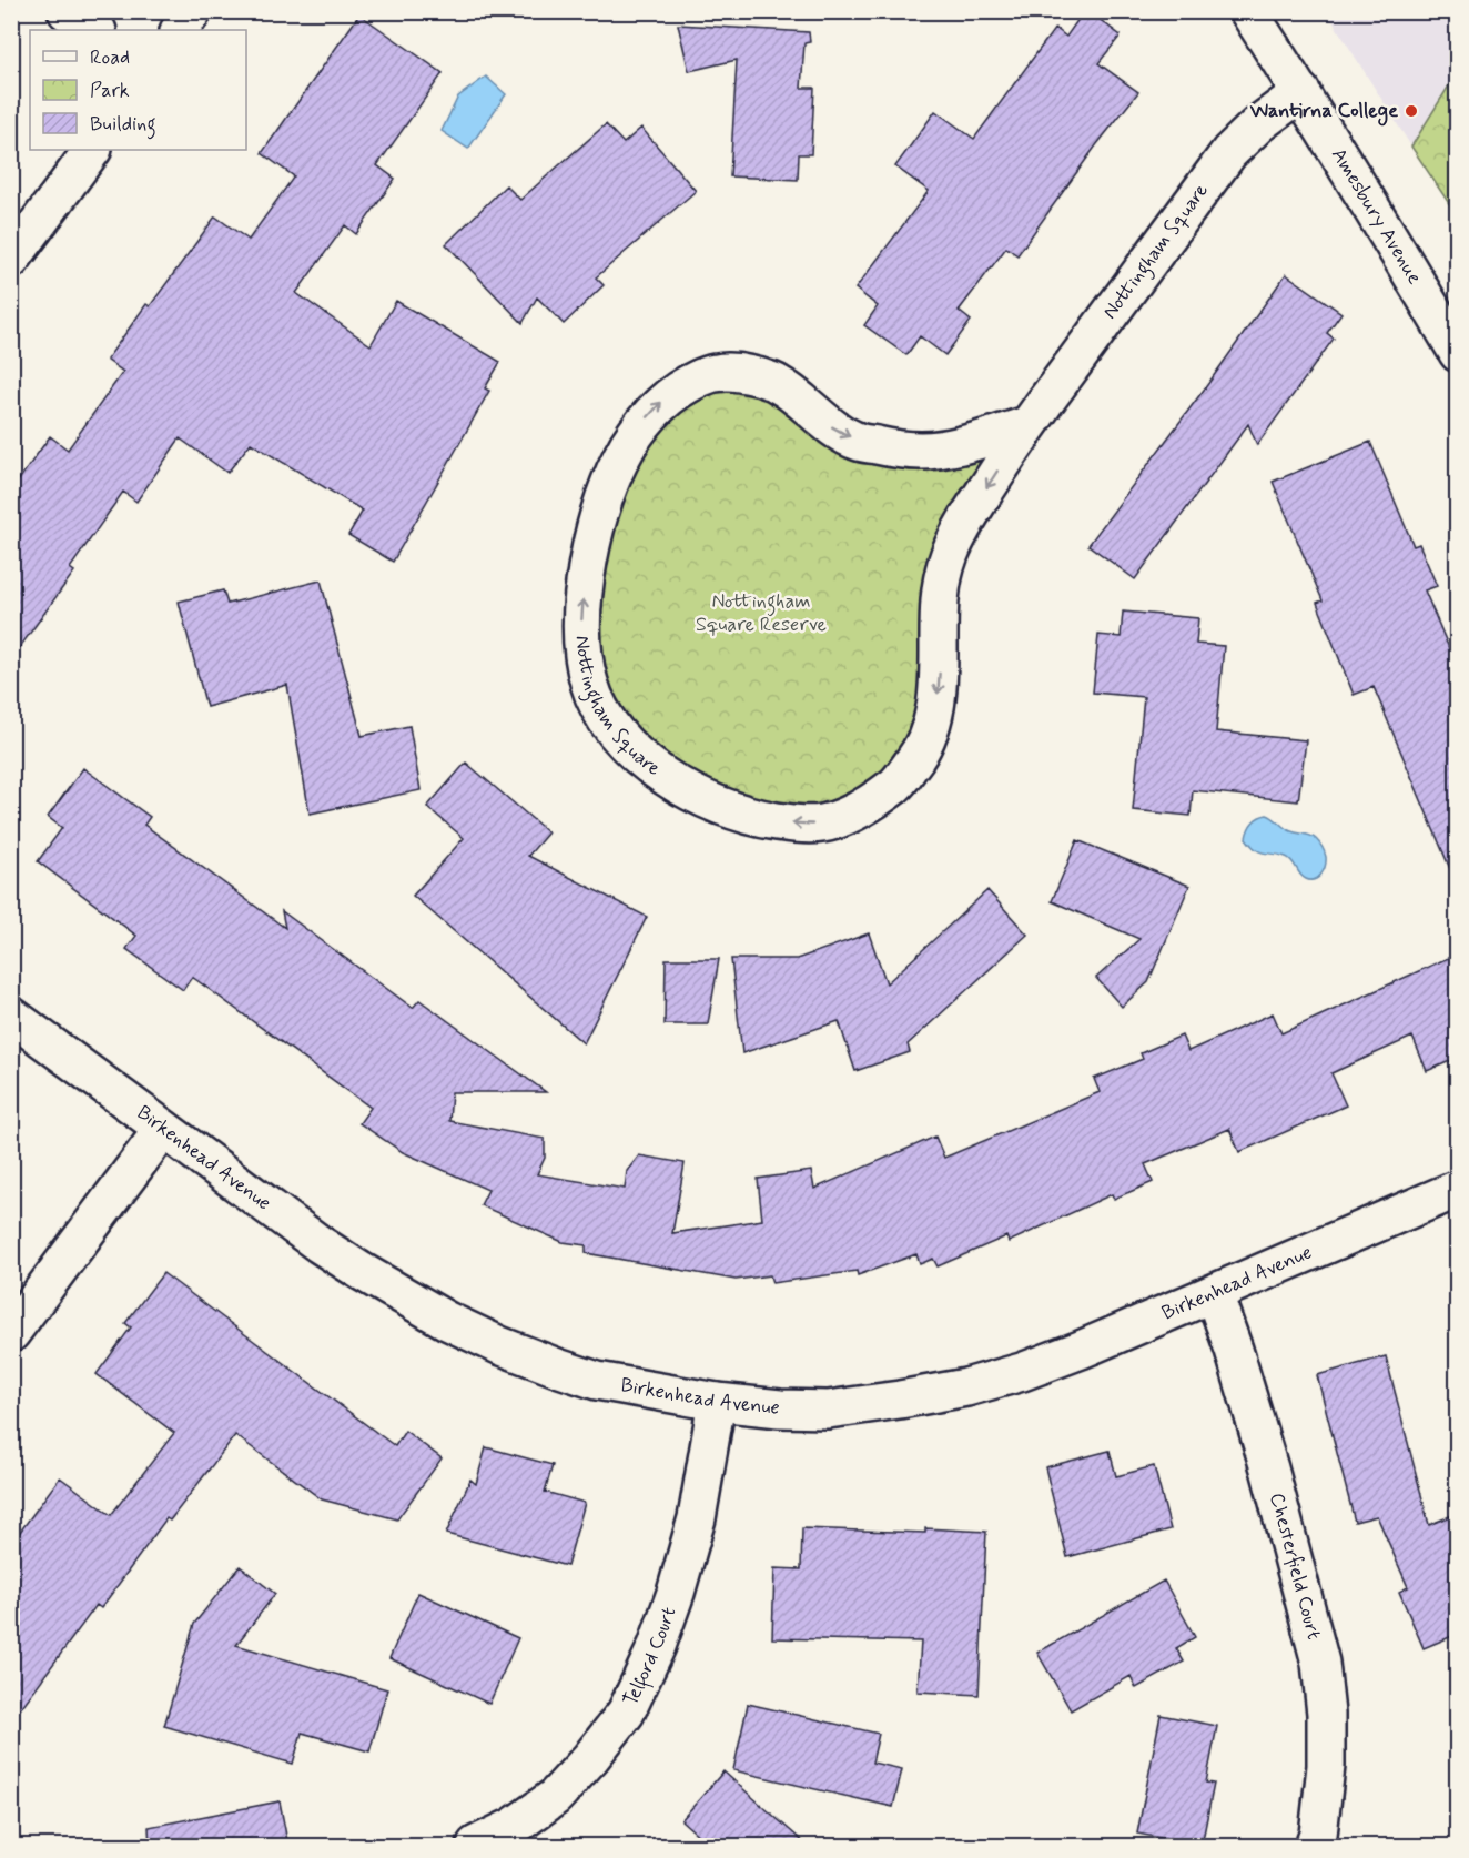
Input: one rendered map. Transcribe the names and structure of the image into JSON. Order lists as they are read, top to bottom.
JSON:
{
  "streets": {
    "street": [
      "Amesbury Avenue",
      "Nottingham Square",
      "Birkenhead Avenue",
      "Chesterfield Court",
      "Telford Court"
    ]
  },
  "crossings": [
    ["Amesbury Avenue", "Nottingham Square"],
    ["Birkenhead Avenue", "Chesterfield Court"],
    ["Birkenhead Avenue", "Telford Court"]
  ],
  "parks": ["Nottingham Square Reserve"],
  "places": ["Wantirna College"],
  "legend": ["Road", "Park", "Building"]
}
